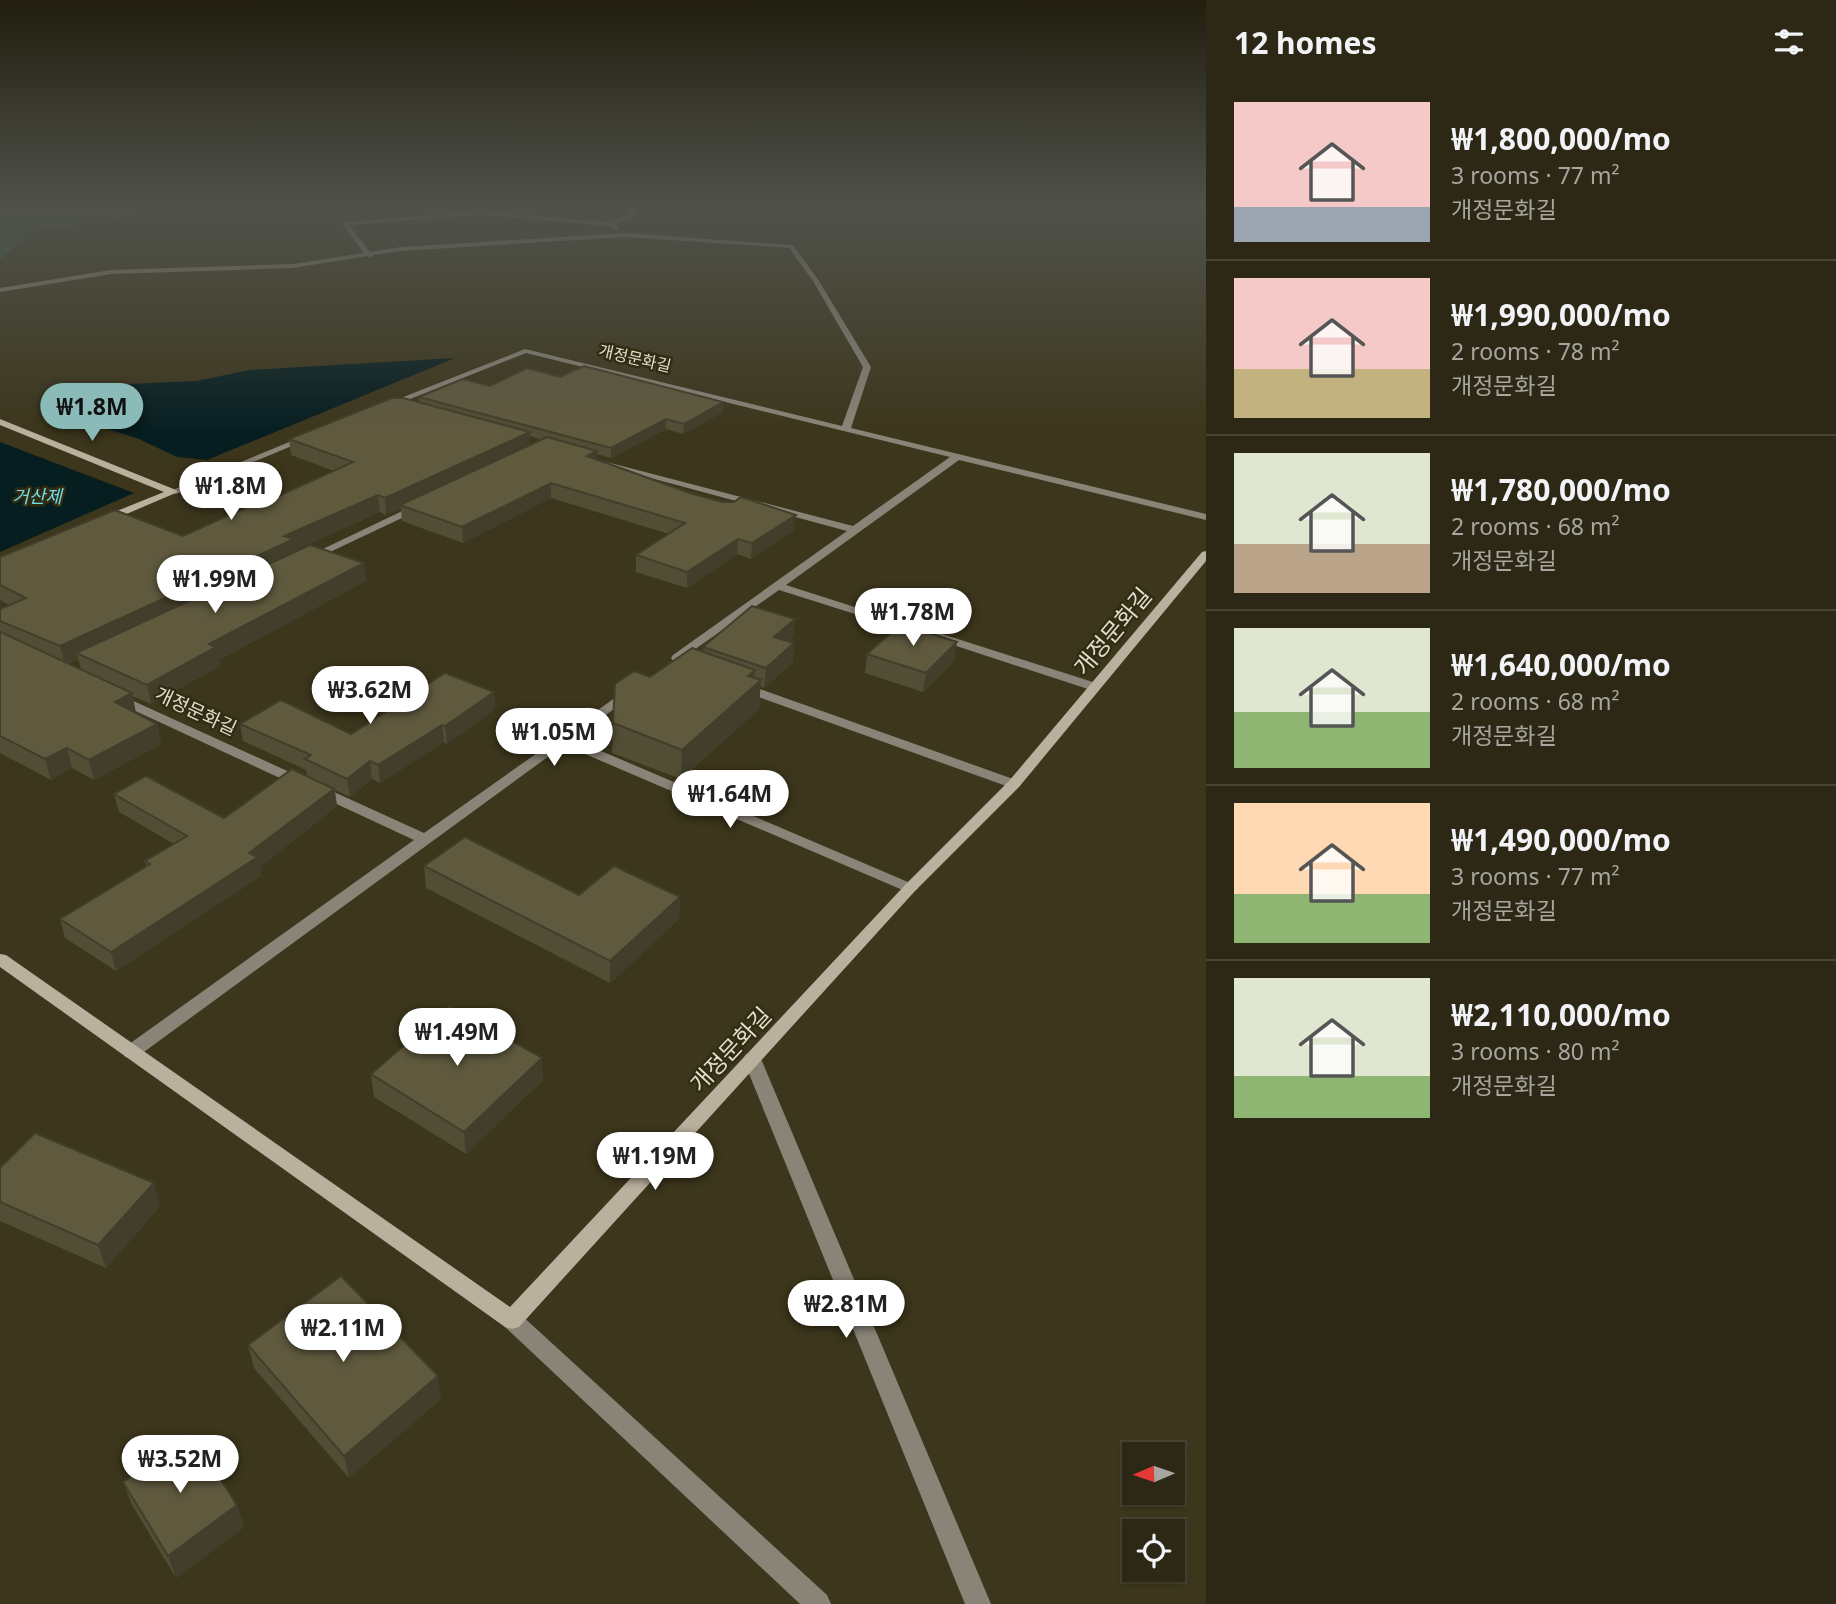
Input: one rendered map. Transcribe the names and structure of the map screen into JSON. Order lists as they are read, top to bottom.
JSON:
{
  "streets": {
    "street": ["개정문화길"]
  },
  "water": ["거산제"],
  "north": "left",
  "page": {
    "heading": "12 homes",
    "list": [
      {
        "name": "₩1,800,000/mo",
        "note": "3 rooms · 77 m² · 개정문화길"
      },
      {
        "name": "₩1,990,000/mo",
        "note": "2 rooms · 78 m² · 개정문화길"
      },
      {
        "name": "₩1,780,000/mo",
        "note": "2 rooms · 68 m² · 개정문화길"
      },
      {
        "name": "₩1,640,000/mo",
        "note": "2 rooms · 68 m² · 개정문화길"
      },
      {
        "name": "₩1,490,000/mo",
        "note": "3 rooms · 77 m² · 개정문화길"
      },
      {
        "name": "₩2,110,000/mo",
        "note": "3 rooms · 80 m² · 개정문화길"
      }
    ],
    "price": [
      "₩1.8M",
      "₩1.8M",
      "₩1.99M",
      "₩1.78M",
      "₩3.62M",
      "₩1.05M",
      "₩1.64M",
      "₩1.49M",
      "₩1.19M",
      "₩2.81M",
      "₩2.11M",
      "₩3.52M"
    ]
  }
}
